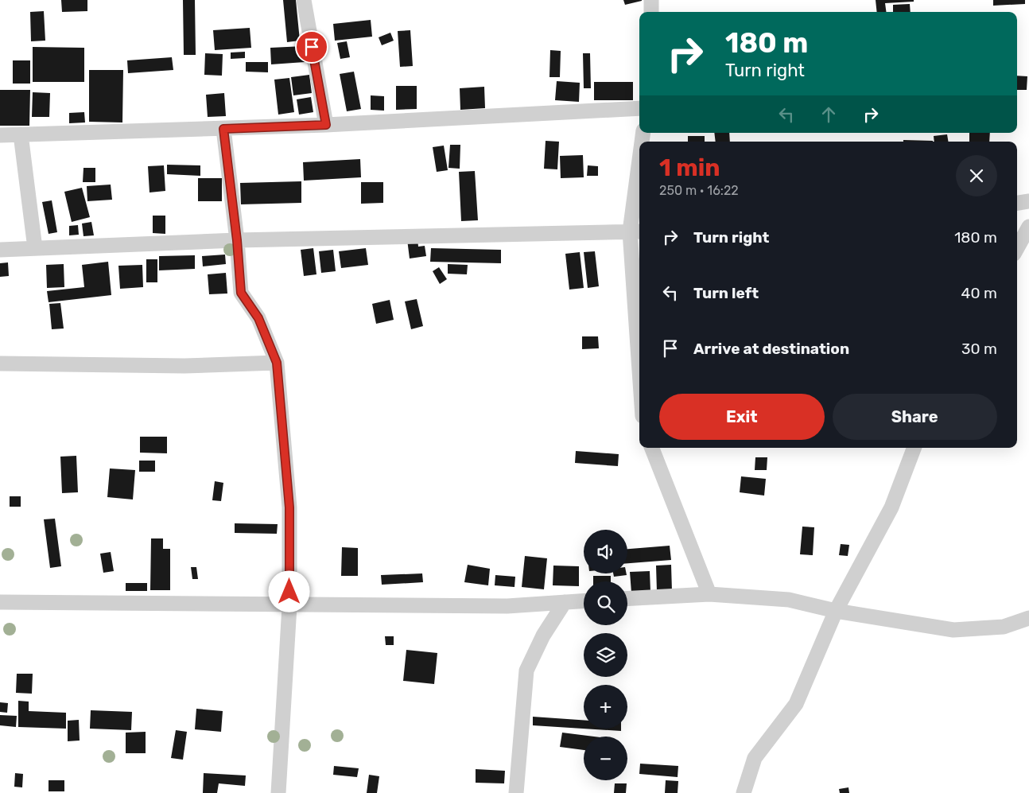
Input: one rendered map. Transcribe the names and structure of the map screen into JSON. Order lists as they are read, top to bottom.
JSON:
{
  "page": {
    "turn": ["180 m", "Turn right"],
    "heading": ["1 min", "250 m · 16:22"],
    "list": [
      {
        "name": "Turn right",
        "value": "180 m"
      },
      {
        "name": "Turn left",
        "value": "40 m"
      },
      {
        "name": "Arrive at destination",
        "value": "30 m"
      }
    ],
    "buttons": ["Exit", "Share"],
    "map_buttons": ["+", "−"]
  }
}
